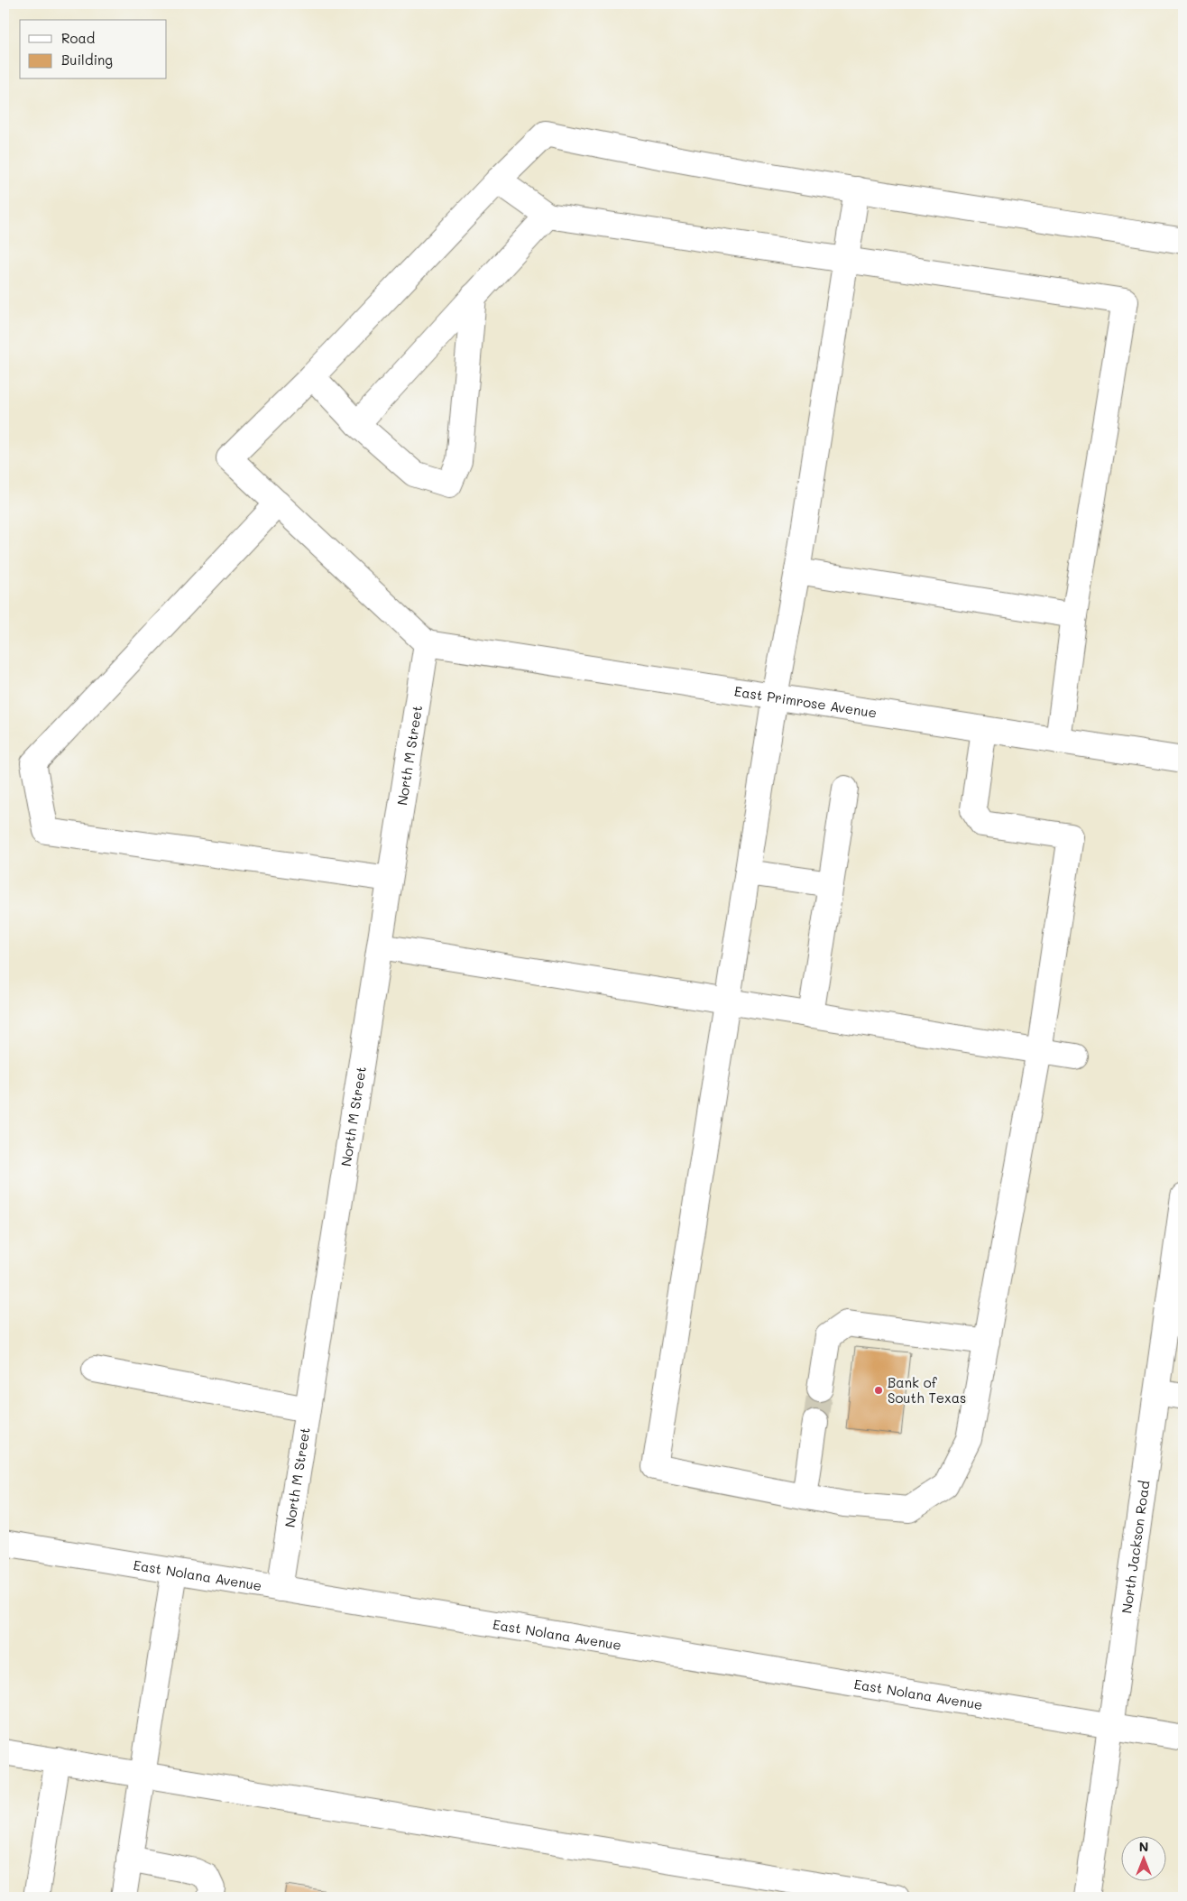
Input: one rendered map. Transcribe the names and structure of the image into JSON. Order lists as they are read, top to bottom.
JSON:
{
  "streets": {
    "street": [
      "East Primrose Avenue",
      "North M Street",
      "North Jackson Road",
      "East Nolana Avenue"
    ]
  },
  "crossings": [
    ["East Primrose Avenue", "North M Street"],
    ["North M Street", "East Nolana Avenue"],
    ["North Jackson Road", "East Nolana Avenue"]
  ],
  "places": ["Bank of South Texas"],
  "legend": ["Road", "Building"],
  "north": "top"
}
